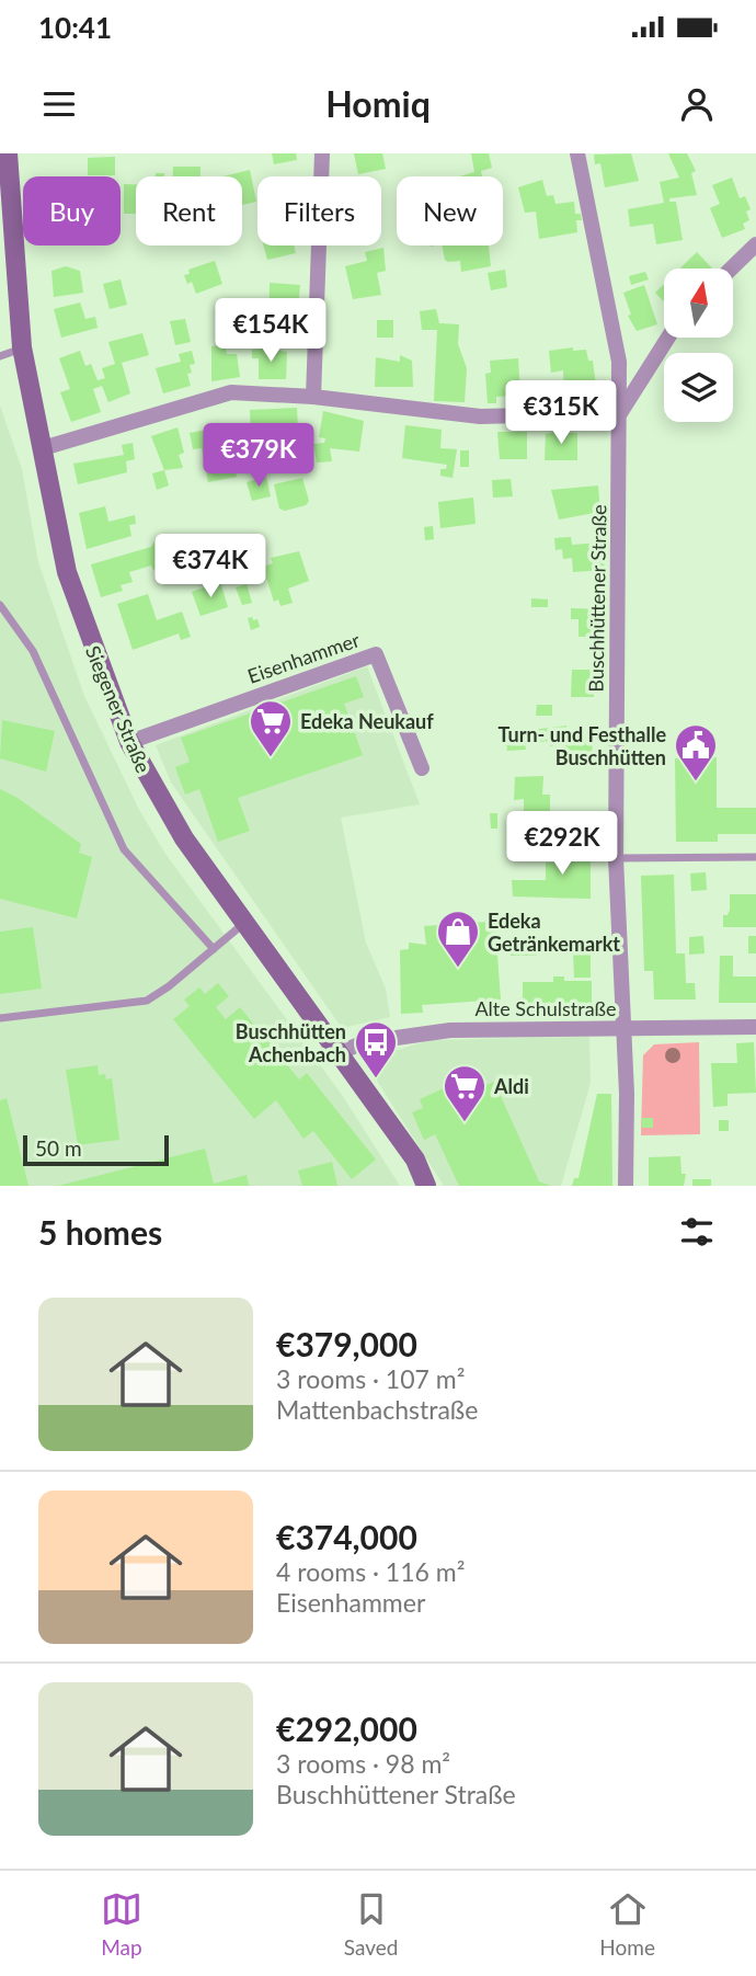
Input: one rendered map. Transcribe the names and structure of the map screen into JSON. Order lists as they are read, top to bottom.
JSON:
{
  "streets": {
    "main road": ["Siegener Straße"],
    "street": ["Buschhüttener Straße", "Eisenhammer", "Alte Schulstraße"]
  },
  "crossings": [
    ["Buschhüttener Straße", "Alte Schulstraße"],
    ["Eisenhammer", "Siegener Straße"],
    ["Siegener Straße", "Alte Schulstraße"]
  ],
  "places": {
    "supermarket": ["Edeka Neukauf", "Aldi"],
    "public building": ["Turn- und Festhalle Buschhütten"],
    "shop": ["Edeka Getränkemarkt"],
    "bus stop": ["Buschhütten Achenbach"]
  },
  "scale_bar": "50 m",
  "north": "top",
  "page": {
    "status": "10:41",
    "header": "Homiq",
    "chip": [
      "Buy",
      "Rent",
      "Filters",
      "New"
    ],
    "price": [
      "€154K",
      "€315K",
      "€379K",
      "€374K",
      "€292K"
    ],
    "scale": "50 m",
    "heading": "5 homes",
    "list": [
      {
        "name": "€379,000",
        "note": "3 rooms · 107 m² · Mattenbachstraße"
      },
      {
        "name": "€374,000",
        "note": "4 rooms · 116 m² · Eisenhammer"
      },
      {
        "name": "€292,000",
        "note": "3 rooms · 98 m² · Buschhüttener Straße"
      }
    ],
    "tabs": ["Map", "Saved", "Home"]
  }
}
